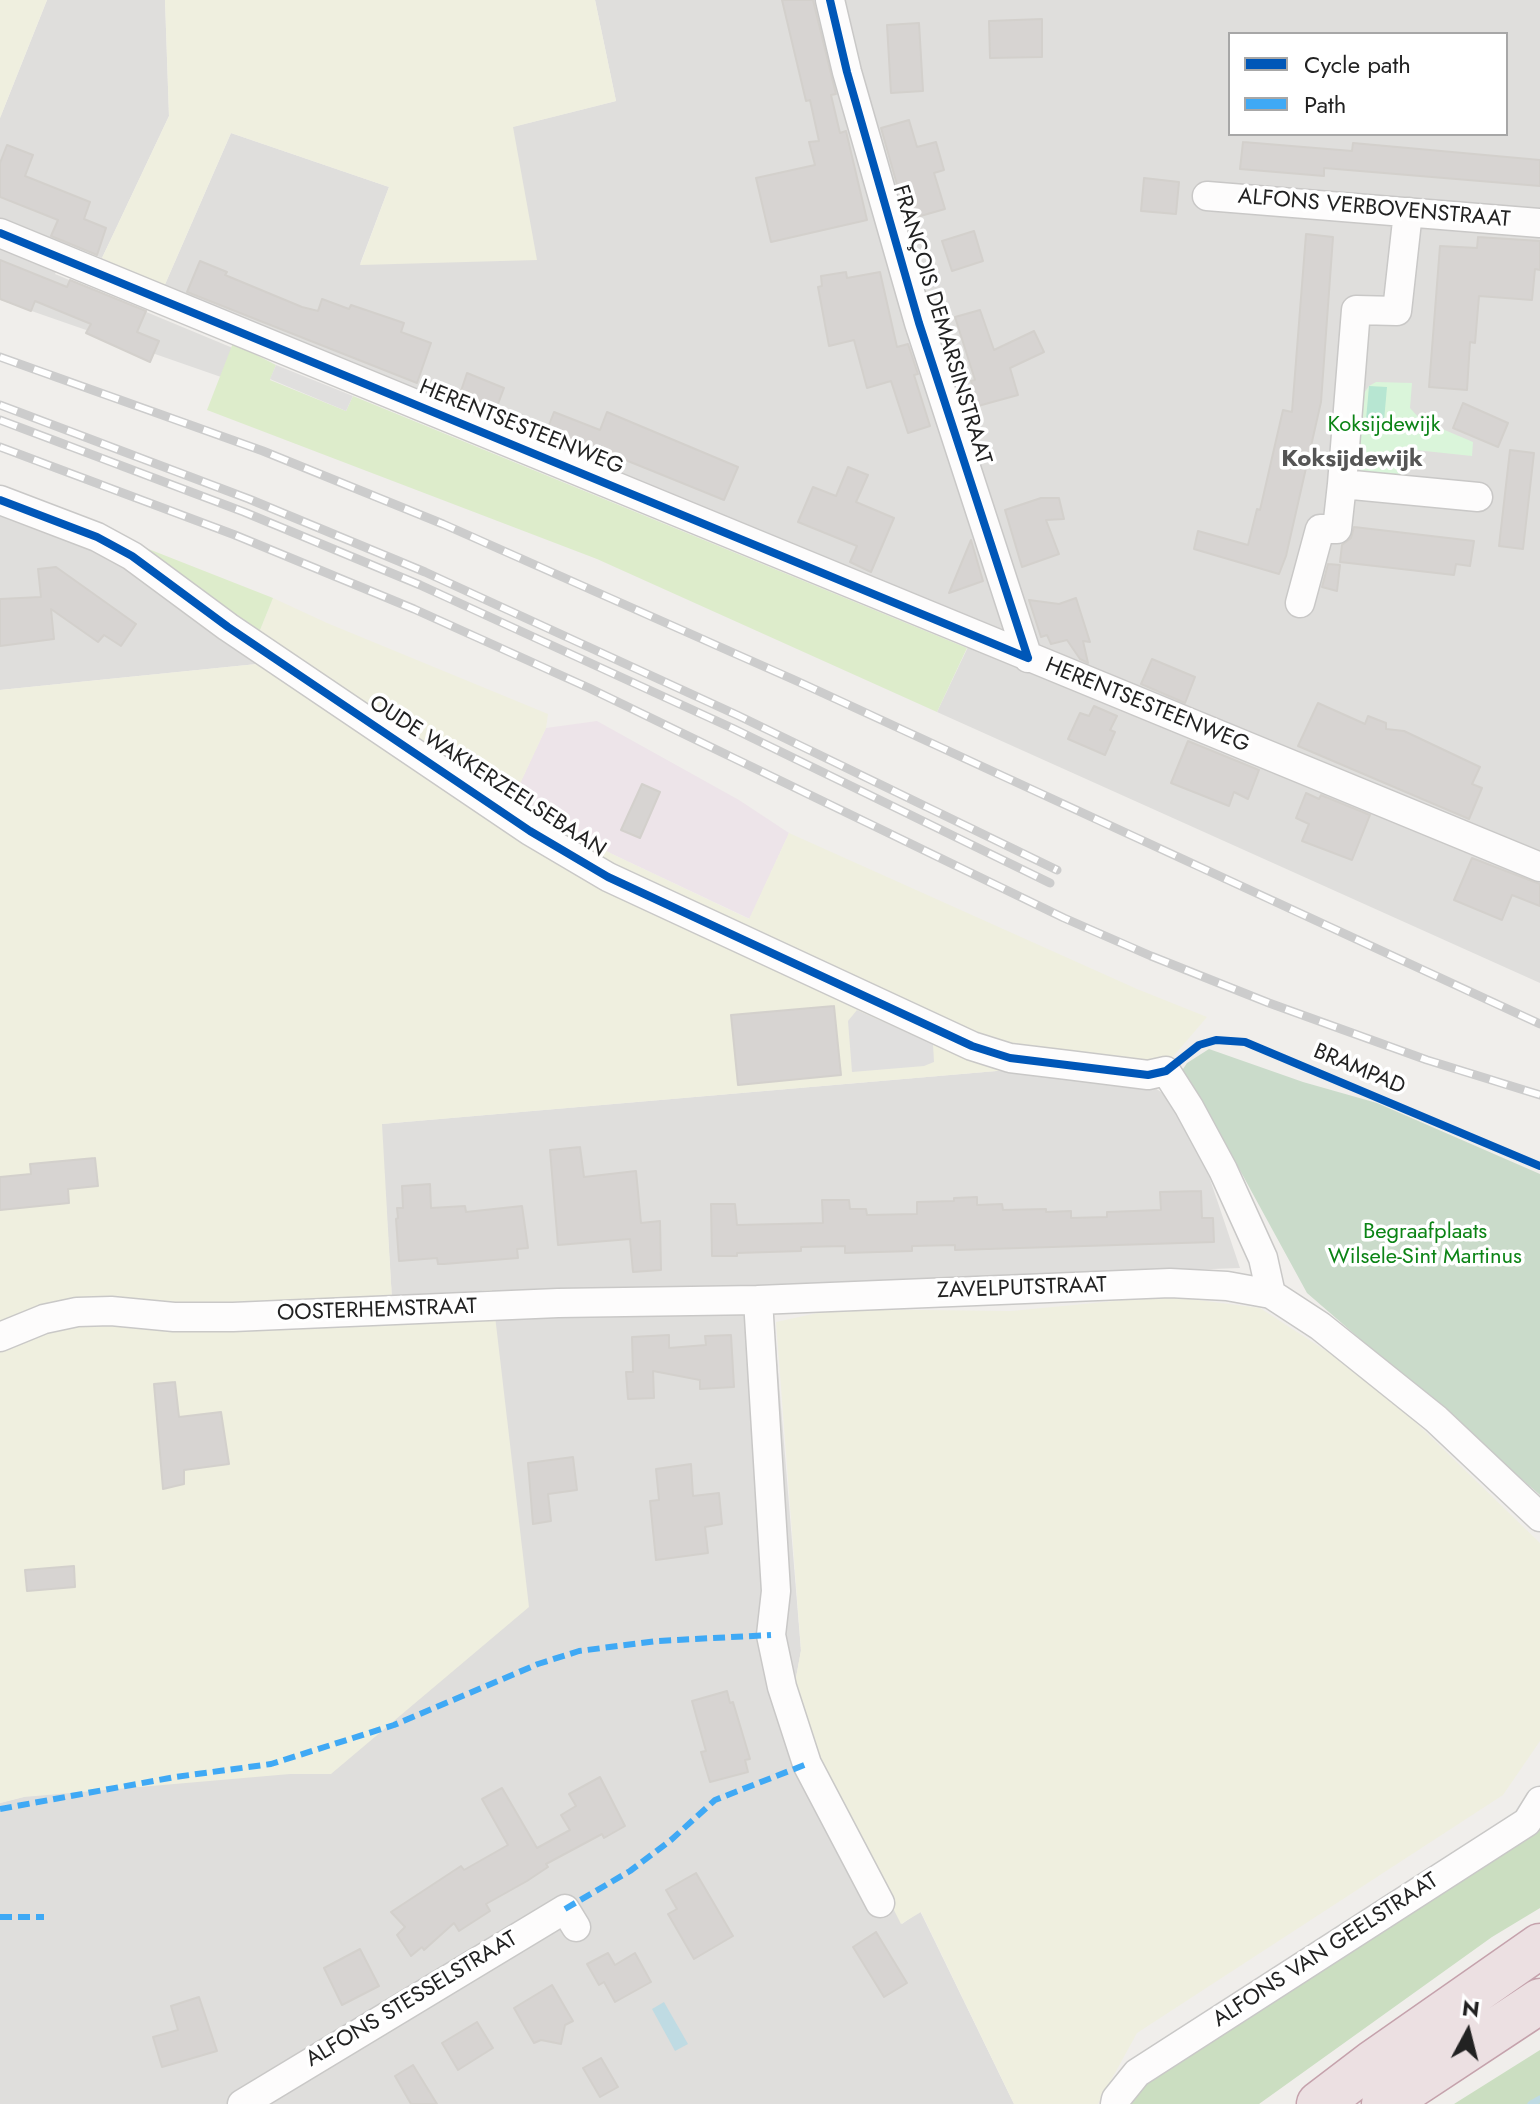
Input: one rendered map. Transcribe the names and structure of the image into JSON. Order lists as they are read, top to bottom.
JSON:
{
  "streets": {
    "street": [
      "ALFONS VERBOVENSTRAAT",
      "FRANÇOIS DEMARSINSTRAAT",
      "HERENTSESTEENWEG",
      "OUDE WAKKERZEELSEBAAN",
      "ZAVELPUTSTRAAT",
      "OOSTERHEMSTRAAT",
      "ALFONS VAN GEELSTRAAT",
      "ALFONS STESSELSTRAAT"
    ],
    "cycle path": ["BRAMPAD"]
  },
  "crossings": [
    ["FRANÇOIS DEMARSINSTRAAT", "HERENTSESTEENWEG"],
    ["OUDE WAKKERZEELSEBAAN", "ZAVELPUTSTRAAT"],
    ["ZAVELPUTSTRAAT", "OOSTERHEMSTRAAT"]
  ],
  "districts": ["Koksijdewijk"],
  "parks": ["Koksijdewijk", "Begraafplaats Wilsele-Sint Martinus"],
  "legend": ["Cycle path", "Path"],
  "north": "top"
}
